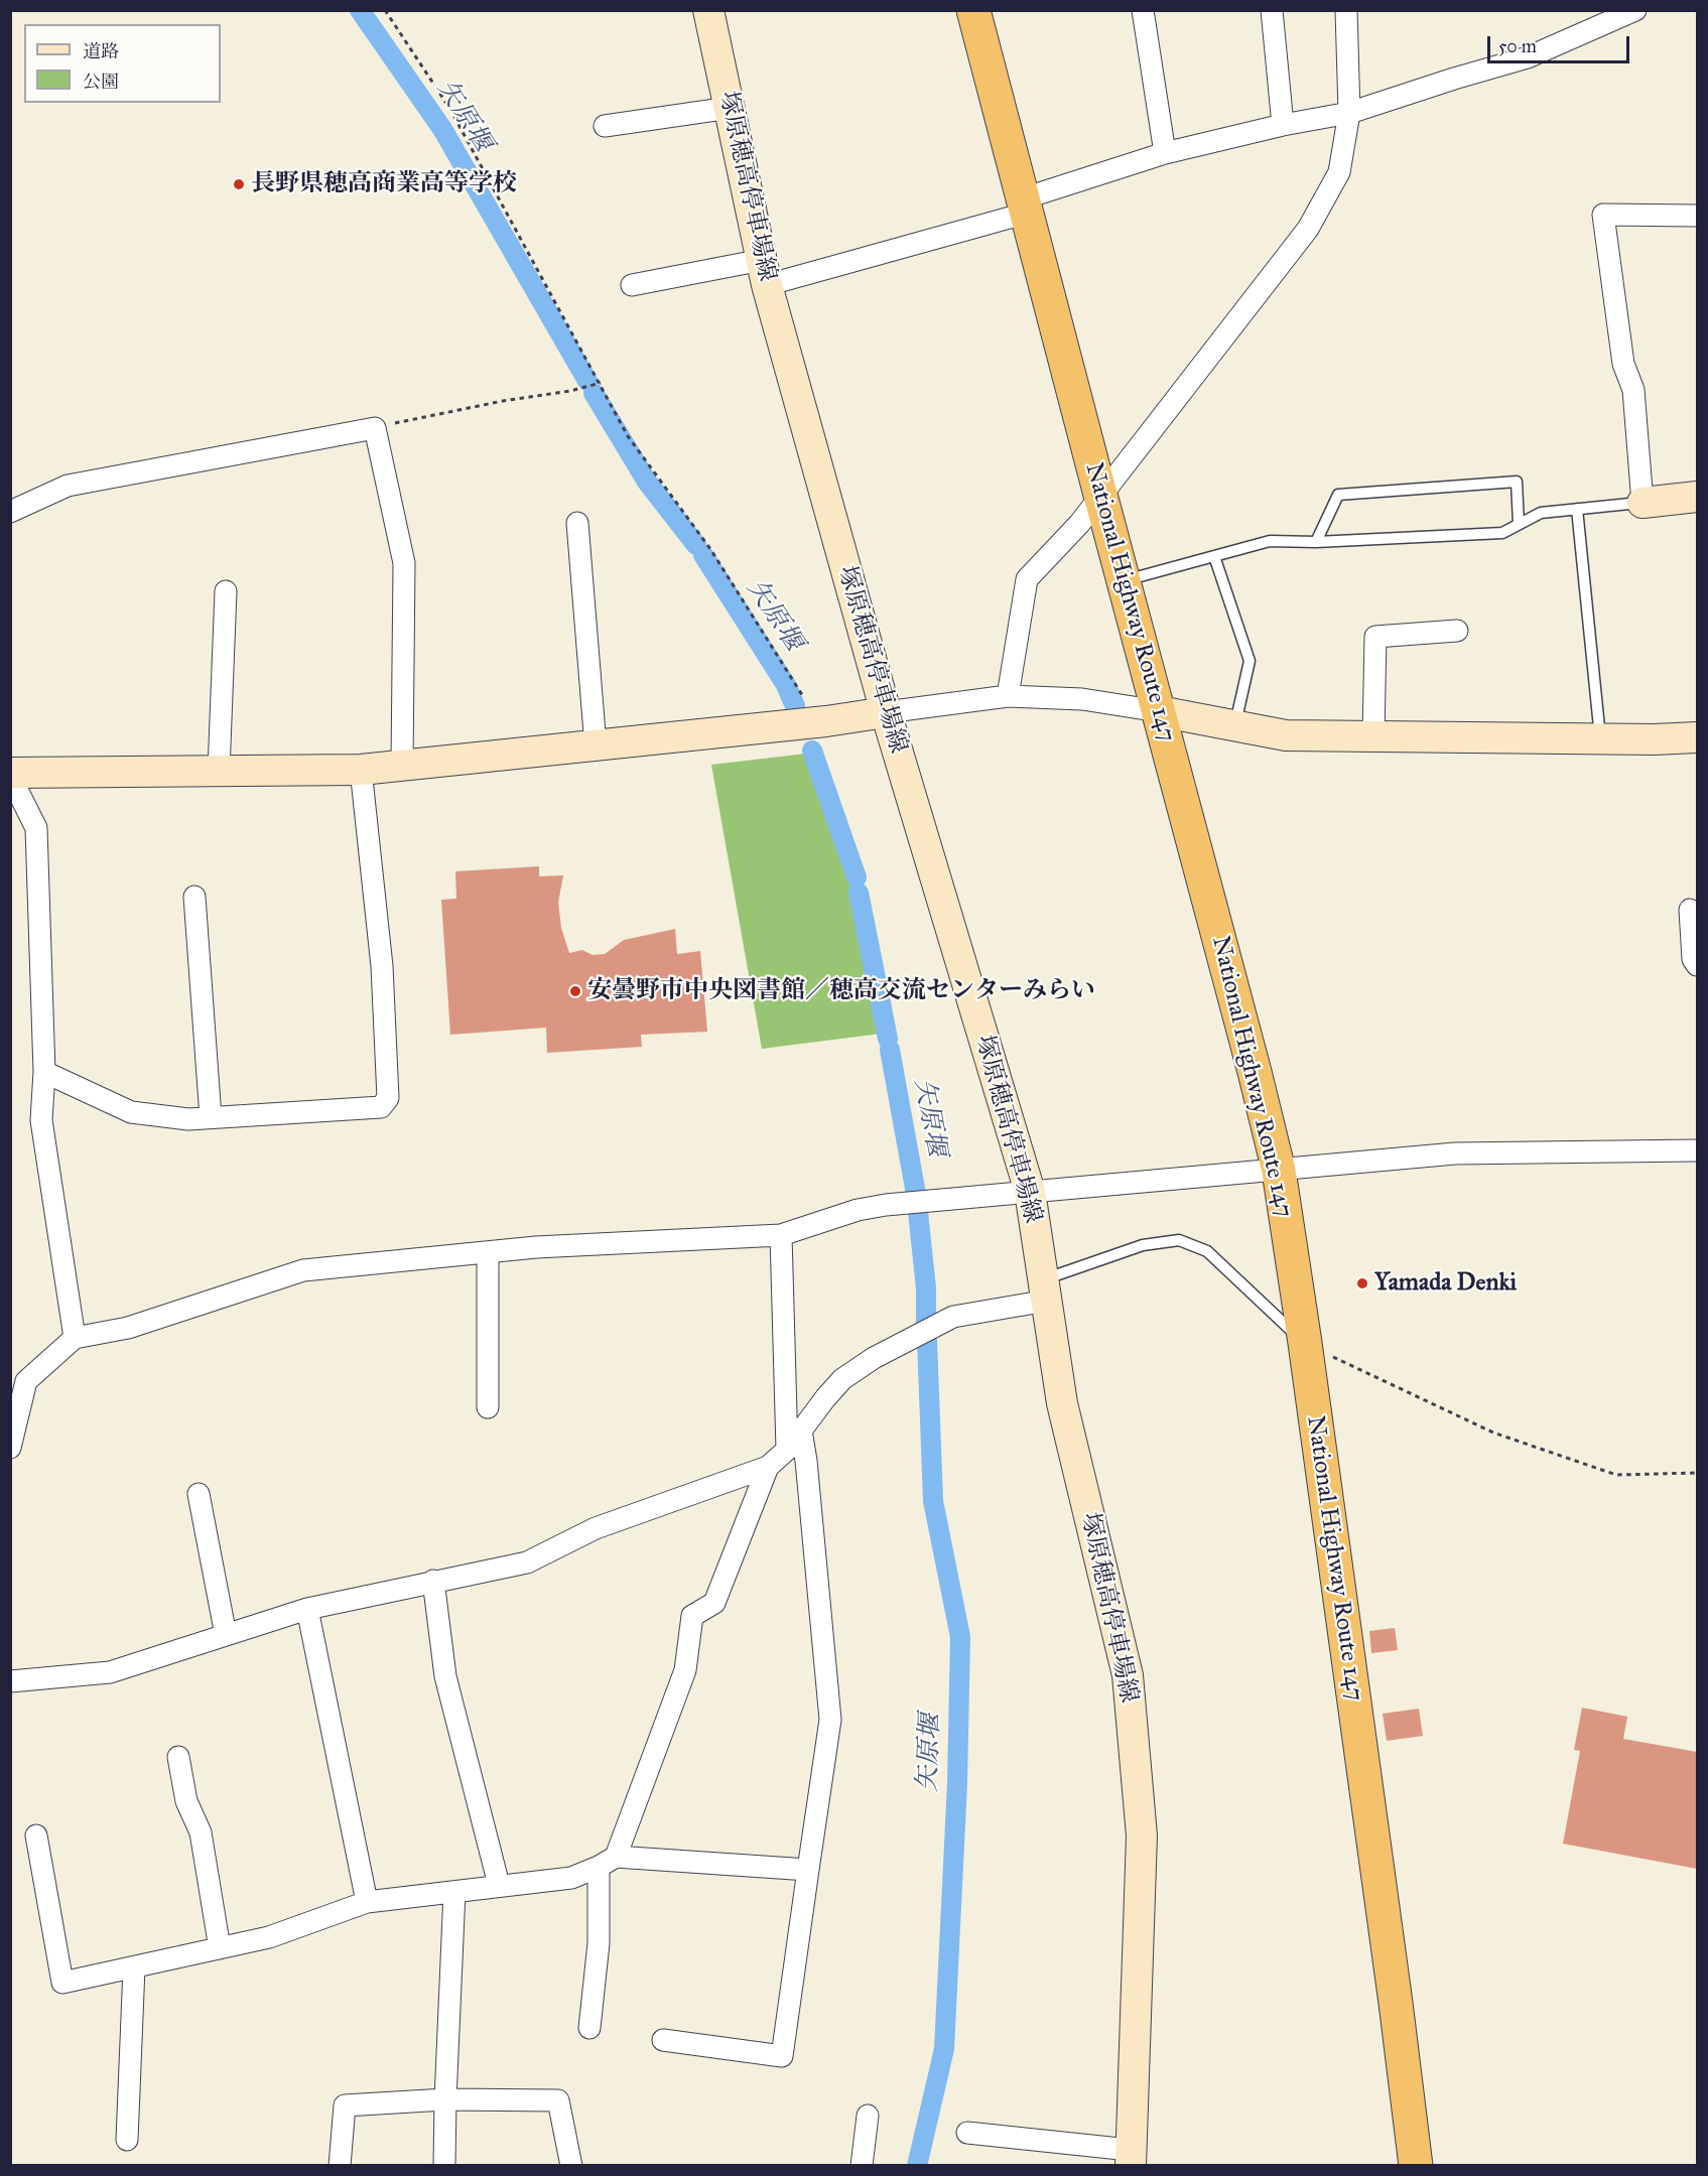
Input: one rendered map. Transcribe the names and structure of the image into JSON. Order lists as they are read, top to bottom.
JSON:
{
  "streets": {
    "highway": ["National Highway Route 147"],
    "main road": ["塚原穂高停車場線"]
  },
  "water": ["矢原堰"],
  "places": ["長野県穂高商業高等学校", "安曇野市中央図書館／穂高交流センターみらい", "Yamada Denki"],
  "legend": ["道路", "公園"],
  "scale_bar": "50 m"
}
